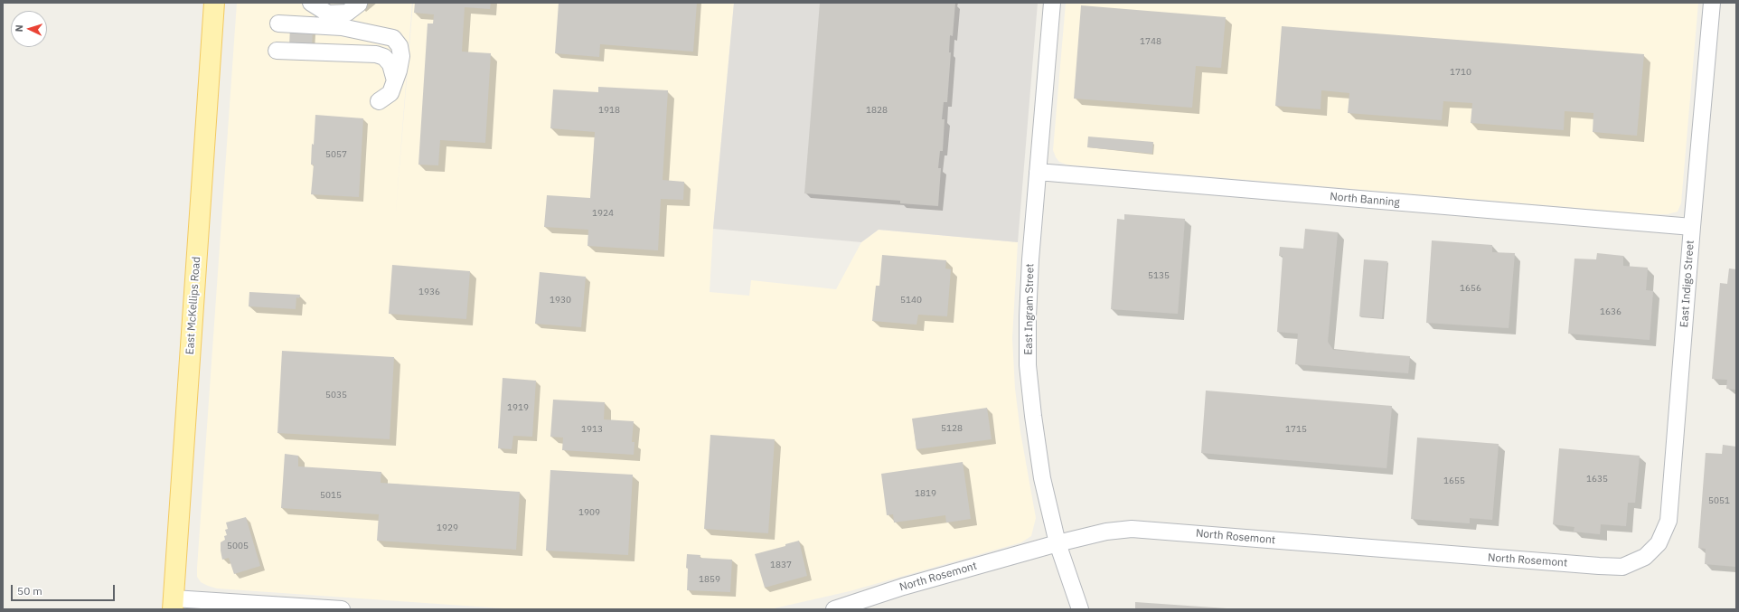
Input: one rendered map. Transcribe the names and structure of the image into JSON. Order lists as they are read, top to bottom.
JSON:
{
  "streets": {
    "main road": ["East McKellips Road"],
    "street": [
      "North Banning",
      "East Indigo Street",
      "East Ingram Street",
      "North Rosemont"
    ]
  },
  "crossings": [
    ["North Banning", "East Indigo Street"],
    ["North Banning", "East Ingram Street"],
    ["East Indigo Street", "North Rosemont"],
    ["East Ingram Street", "North Rosemont"]
  ],
  "house_numbers": [
    "1748",
    "1710",
    "1918",
    "1828",
    "5057",
    "1924",
    "5135",
    "1656",
    "1936",
    "1930",
    "5140",
    "1636",
    "5035",
    "1919",
    "5128",
    "1913",
    "1715",
    "1635",
    "1655",
    "1819",
    "5015",
    "5051",
    "1909",
    "1929",
    "5005",
    "1837",
    "1859"
  ],
  "scale_bar": "50 m",
  "north": "left"
}
